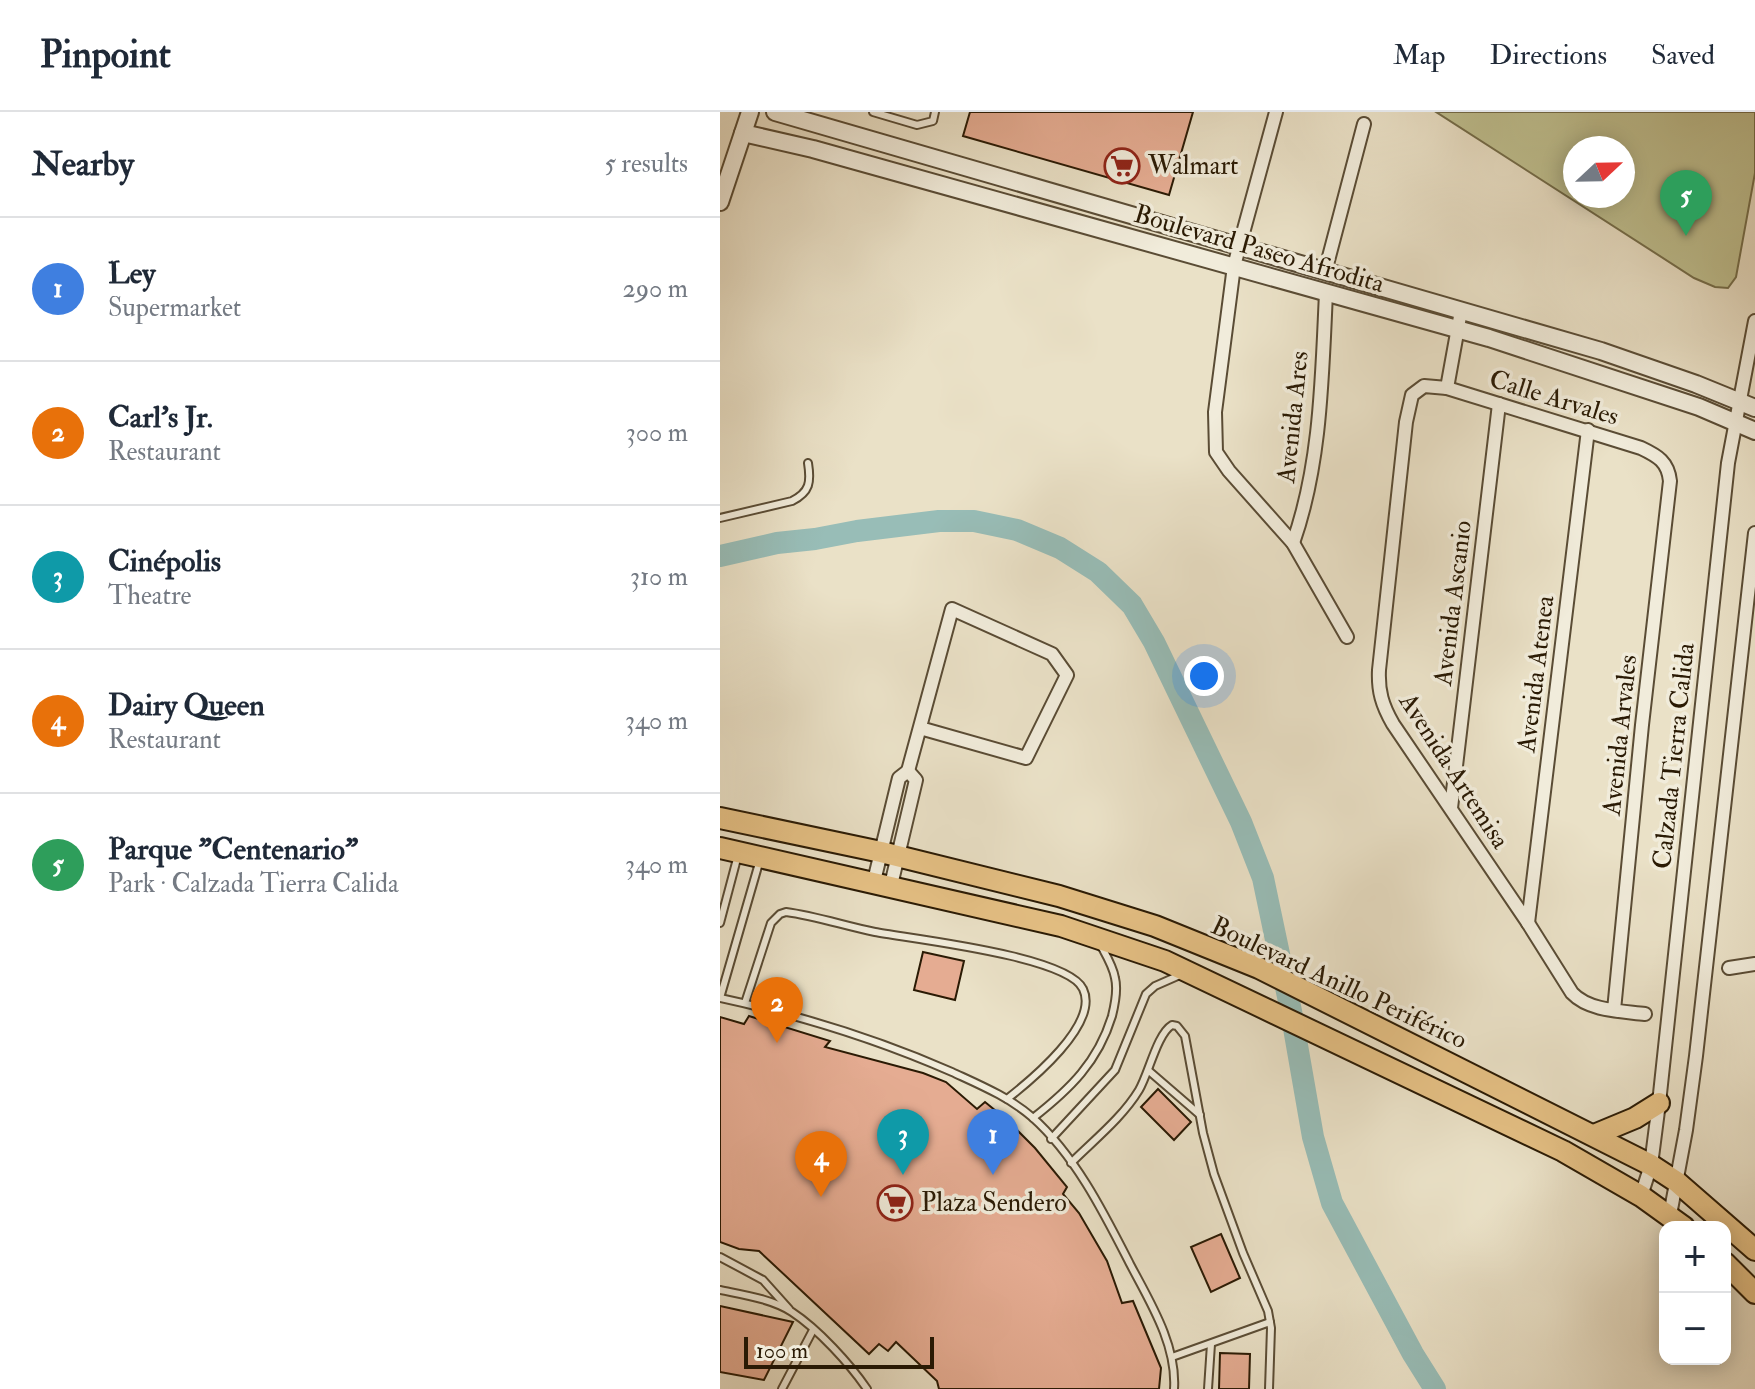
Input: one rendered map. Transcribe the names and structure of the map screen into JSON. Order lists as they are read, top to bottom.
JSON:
{
  "streets": {
    "main road": ["Boulevard Anillo Periférico"],
    "street": [
      "Boulevard Paseo Afrodita",
      "Calle Arvales",
      "Avenida Ares",
      "Avenida Ascanio",
      "Avenida Atenea",
      "Avenida Arvales",
      "Calzada Tierra Calida",
      "Avenida Artemisa"
    ]
  },
  "crossings": [
    ["Boulevard Paseo Afrodita", "Avenida Ares"],
    ["Boulevard Paseo Afrodita", "Calzada Tierra Calida"],
    ["Calle Arvales", "Avenida Ascanio"],
    ["Calle Arvales", "Avenida Atenea"],
    ["Calle Arvales", "Avenida Arvales"],
    ["Calle Arvales", "Avenida Artemisa"],
    ["Avenida Ascanio", "Avenida Artemisa"],
    ["Avenida Atenea", "Avenida Artemisa"],
    ["Avenida Arvales", "Avenida Artemisa"],
    ["Calzada Tierra Calida", "Boulevard Anillo Periférico"]
  ],
  "places": {
    "supermarket": ["Walmart", "Plaza Sendero"]
  },
  "scale_bar": "100 m",
  "north": "right",
  "page": {
    "header": "Pinpoint",
    "nav": ["Map", "Directions", "Saved"],
    "heading": ["Nearby", "5 results"],
    "pins": [
      "5",
      "2",
      "1",
      "3",
      "4"
    ],
    "list": [
      {
        "mark": "1",
        "name": "Ley",
        "note": "Supermarket",
        "value": "290 m"
      },
      {
        "mark": "2",
        "name": "Carl's Jr.",
        "note": "Restaurant",
        "value": "300 m"
      },
      {
        "mark": "3",
        "name": "Cinépolis",
        "note": "Theatre",
        "value": "310 m"
      },
      {
        "mark": "4",
        "name": "Dairy Queen",
        "note": "Restaurant",
        "value": "340 m"
      },
      {
        "mark": "5",
        "name": "Parque \"Centenario\"",
        "note": "Park · Calzada Tierra Calida",
        "value": "340 m"
      }
    ],
    "map_buttons": ["+", "−"],
    "scale": "100 m"
  }
}
